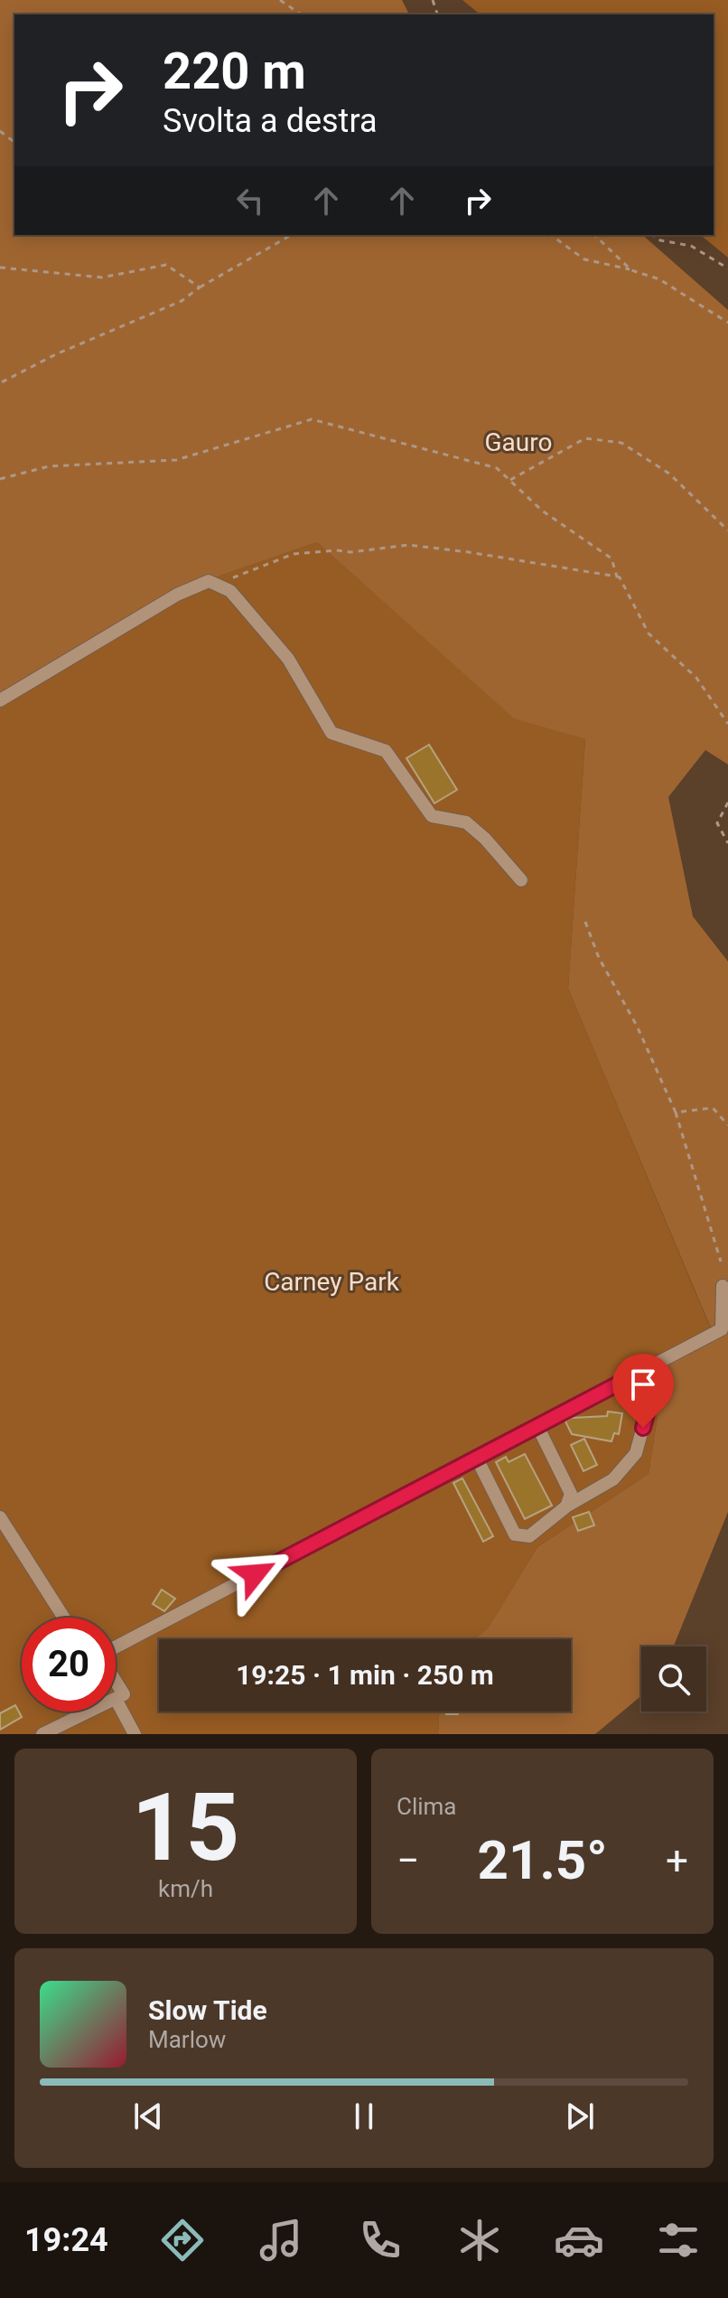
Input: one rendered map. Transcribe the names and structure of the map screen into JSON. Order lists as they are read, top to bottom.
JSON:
{
  "parks": ["Gauro", "Carney Park"],
  "page": {
    "turn": ["220 m", "Svolta a destra"],
    "limit": "20",
    "trip": "19:25 · 1 min · 250 m",
    "tile": [
      ["15", "km/h"],
      "Clima"
    ],
    "heat": ["−", "21.5°", "+"],
    "song": ["Slow Tide", "Marlow"],
    "tabs": "19:24"
  }
}
